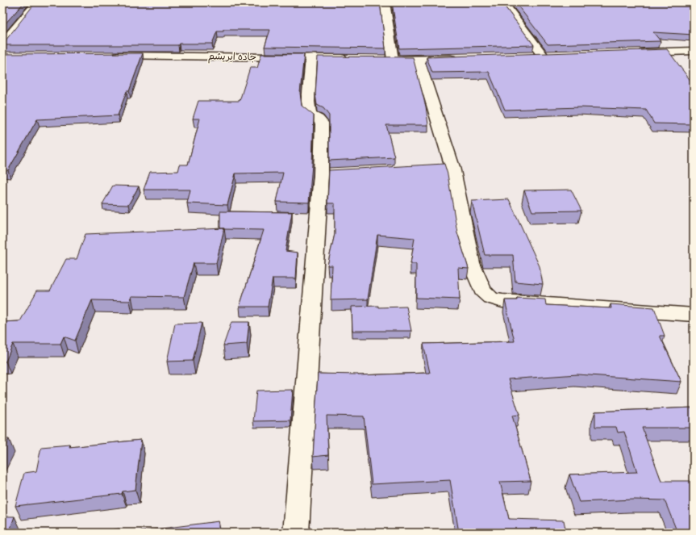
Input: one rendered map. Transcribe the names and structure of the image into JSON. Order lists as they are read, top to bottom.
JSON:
{
  "streets": {
    "street": ["جاده ابریشم"]
  }
}
